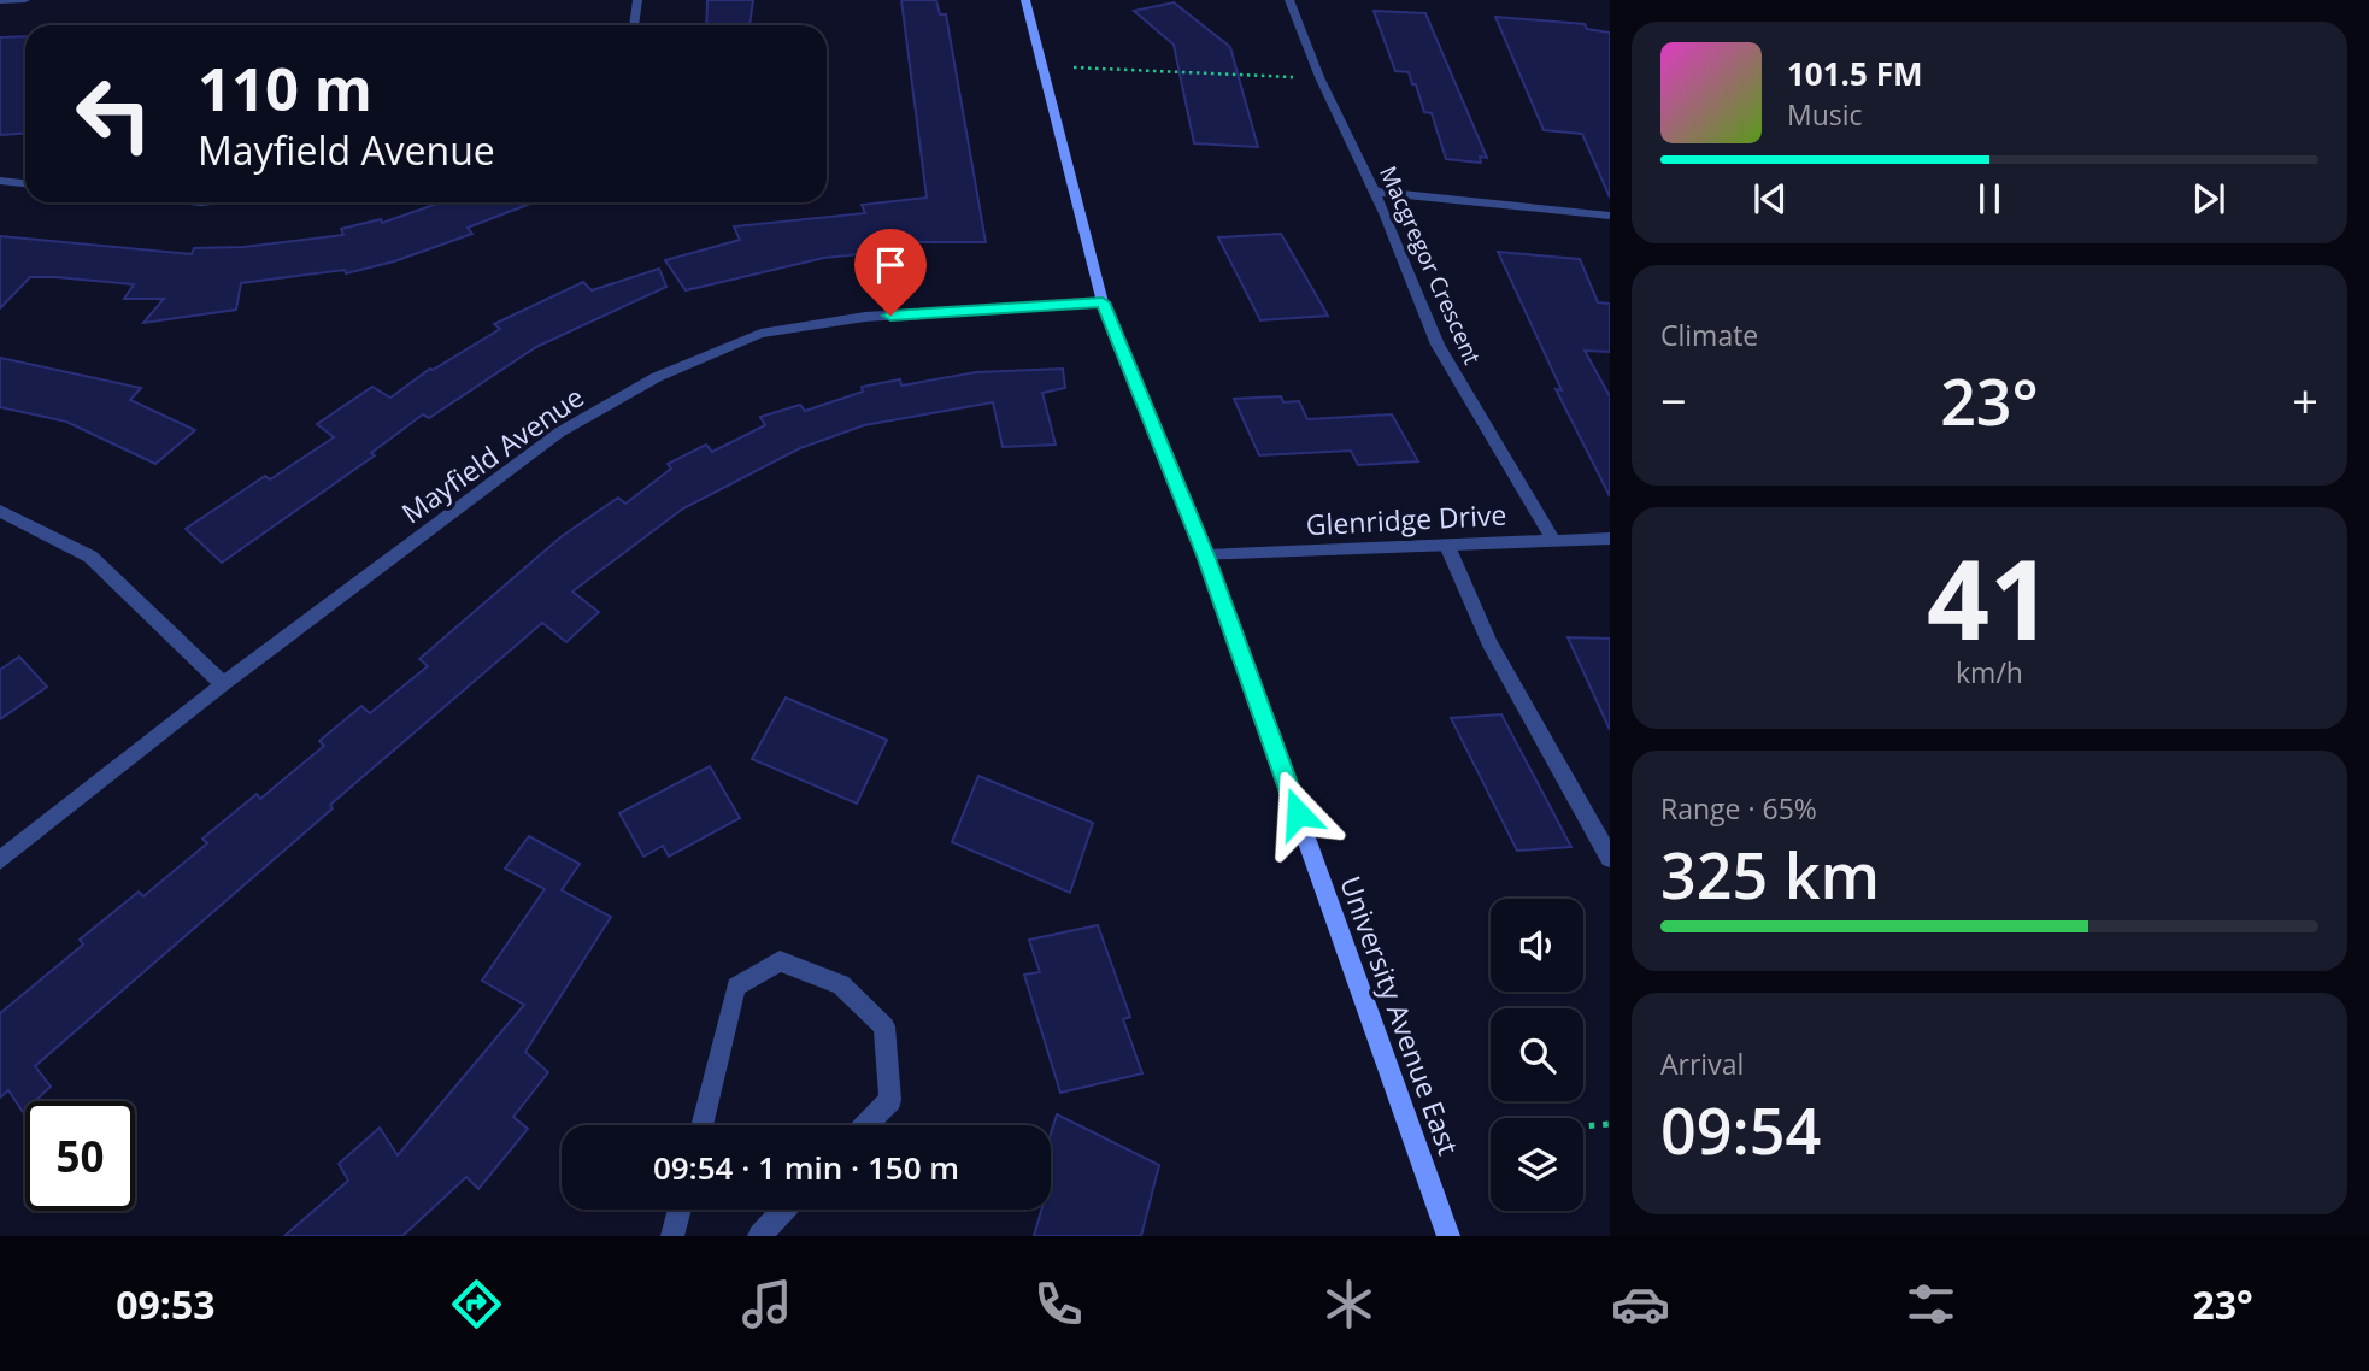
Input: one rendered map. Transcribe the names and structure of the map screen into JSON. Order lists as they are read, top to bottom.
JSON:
{
  "streets": {
    "main road": ["University Avenue East"],
    "street": ["Macgregor Crescent", "Mayfield Avenue", "Glenridge Drive"]
  },
  "crossings": [
    ["Macgregor Crescent", "Glenridge Drive"],
    ["Mayfield Avenue", "University Avenue East"],
    ["Glenridge Drive", "University Avenue East"]
  ],
  "page": {
    "turn": ["110 m", "Mayfield Avenue"],
    "song": ["101.5 FM", "Music"],
    "tile": [
      "Climate",
      ["41", "km/h"],
      ["Range · 65%", "325 km"],
      ["Arrival", "09:54"]
    ],
    "heat": ["−", "23°", "+"],
    "limit": "50",
    "trip": "09:54 · 1 min · 150 m",
    "tabs": ["09:53", "23°"]
  }
}
